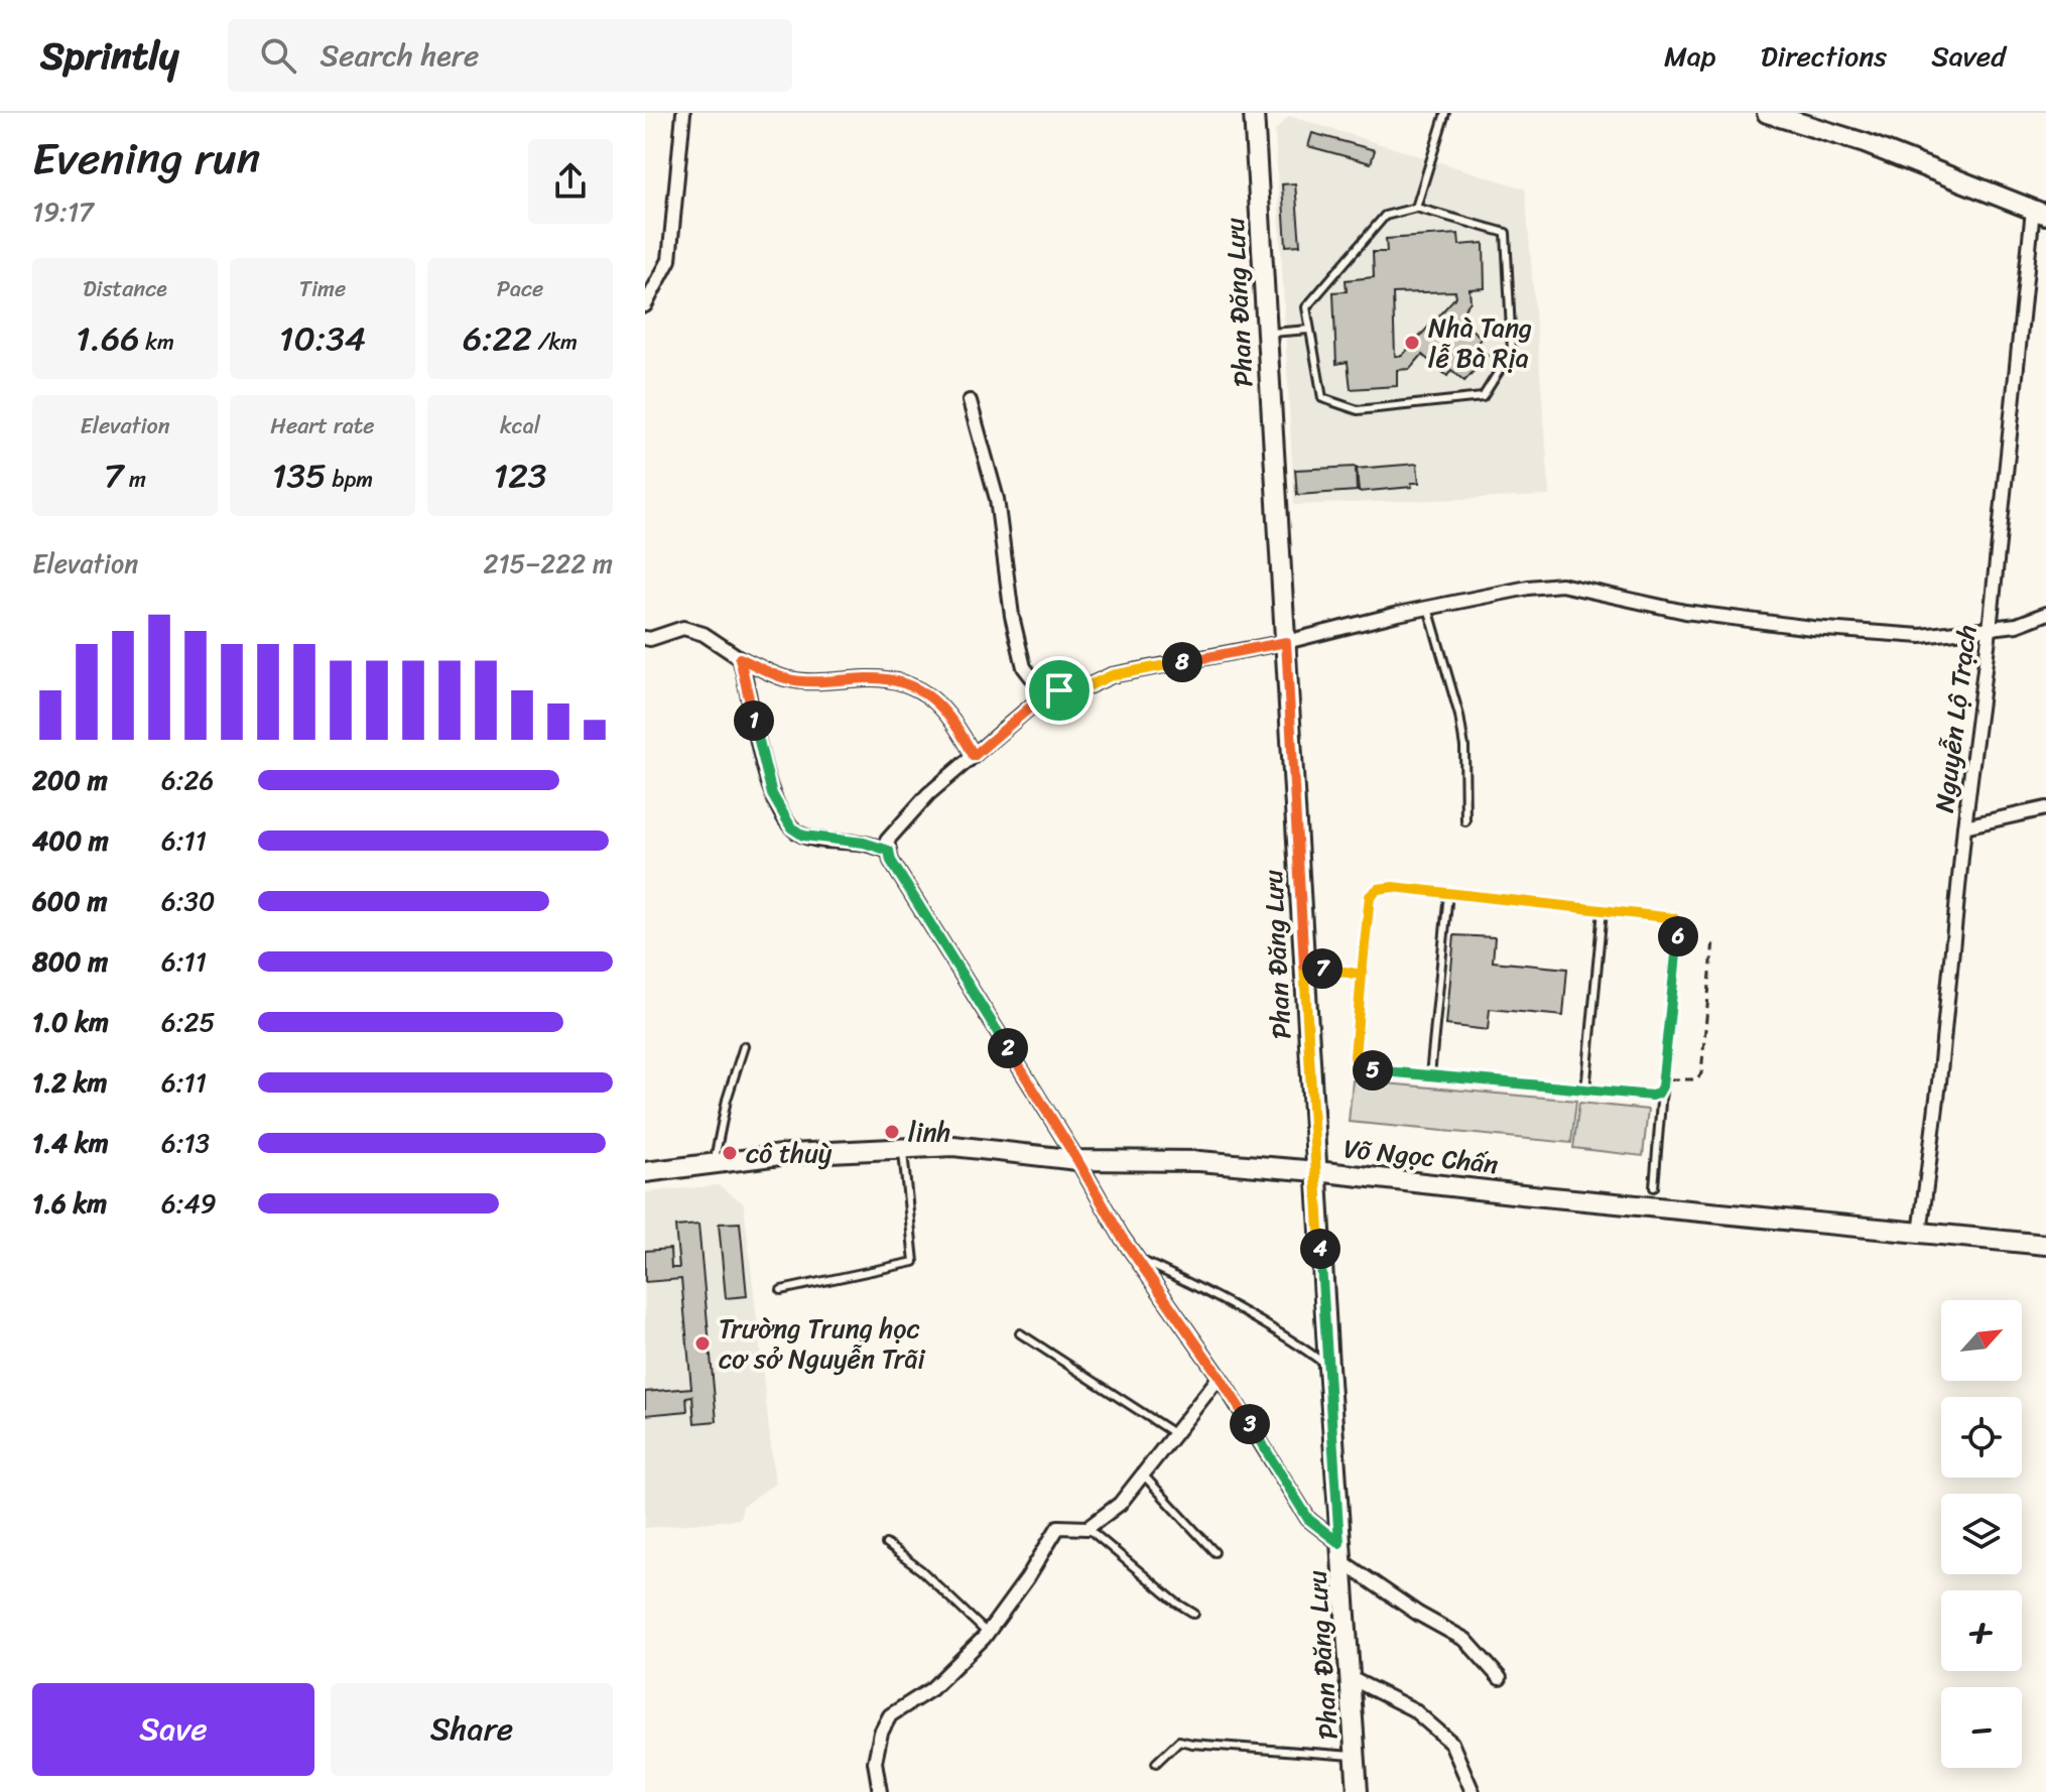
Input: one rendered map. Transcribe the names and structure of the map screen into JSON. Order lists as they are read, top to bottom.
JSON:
{
  "streets": {
    "street": ["Phan Đăng Lưu", "Nguyễn Lộ Trạch", "Võ Ngọc Chấn"]
  },
  "crossings": [
    ["Phan Đăng Lưu", "Võ Ngọc Chấn"],
    ["Nguyễn Lộ Trạch", "Võ Ngọc Chấn"]
  ],
  "places": [
    "Nhà Tang lễ Bà Rịa",
    "linh",
    "cô thuỳ",
    "Trường Trung học cơ sở Nguyễn Trãi"
  ],
  "north": "top right",
  "page": {
    "header": "Sprintly",
    "search": "Search here",
    "nav": ["Map", "Directions", "Saved"],
    "heading": ["Evening run", "19:17"],
    "stats": [
      ["Distance", "1.66 km"],
      ["Time", "10:34"],
      ["Pace", "6:22 /km"],
      ["Elevation", "7 m"],
      ["Heart rate", "135 bpm"],
      ["kcal", "123"]
    ],
    "chart": ["Elevation", "215–222 m"],
    "pins": [
      "8",
      "1",
      "6",
      "7",
      "2",
      "5",
      "4",
      "3"
    ],
    "list": [
      {
        "name": "200 m",
        "note": "6:26"
      },
      {
        "name": "400 m",
        "note": "6:11"
      },
      {
        "name": "600 m",
        "note": "6:30"
      },
      {
        "name": "800 m",
        "note": "6:11"
      },
      {
        "name": "1.0 km",
        "note": "6:25"
      },
      {
        "name": "1.2 km",
        "note": "6:11"
      },
      {
        "name": "1.4 km",
        "note": "6:13"
      },
      {
        "name": "1.6 km",
        "note": "6:49"
      }
    ],
    "map_buttons": ["+", "−"],
    "buttons": ["Save", "Share"]
  }
}
